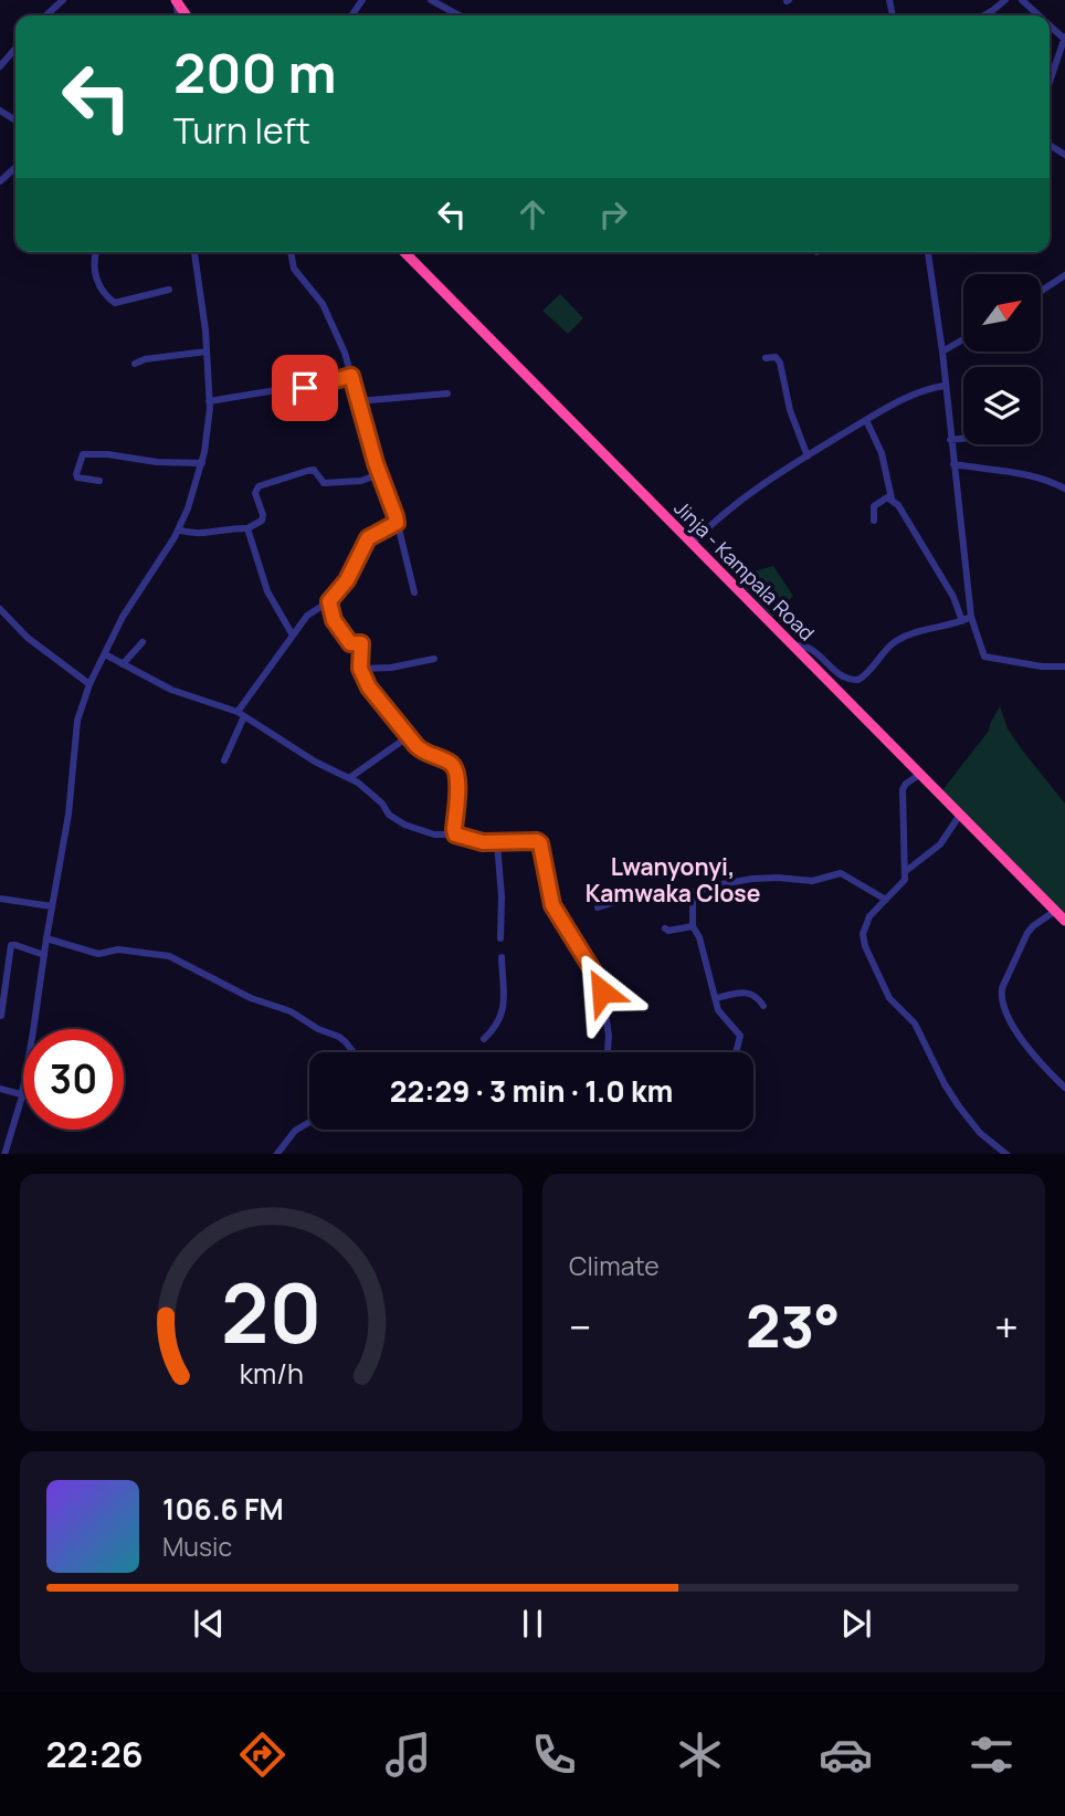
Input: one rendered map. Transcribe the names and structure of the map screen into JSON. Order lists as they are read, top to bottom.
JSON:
{
  "streets": {
    "highway": ["Jinja - Kampala Road"]
  },
  "districts": ["Lwanyonyi, Kamwaka Close"],
  "north": "top right",
  "page": {
    "turn": ["200 m", "Turn left"],
    "limit": "30",
    "trip": "22:29 · 3 min · 1.0 km",
    "tile": "Climate",
    "heat": ["−", "23°", "+"],
    "song": ["106.6 FM", "Music"],
    "tabs": "22:26",
    "gauge": ["20", "km/h"]
  }
}
